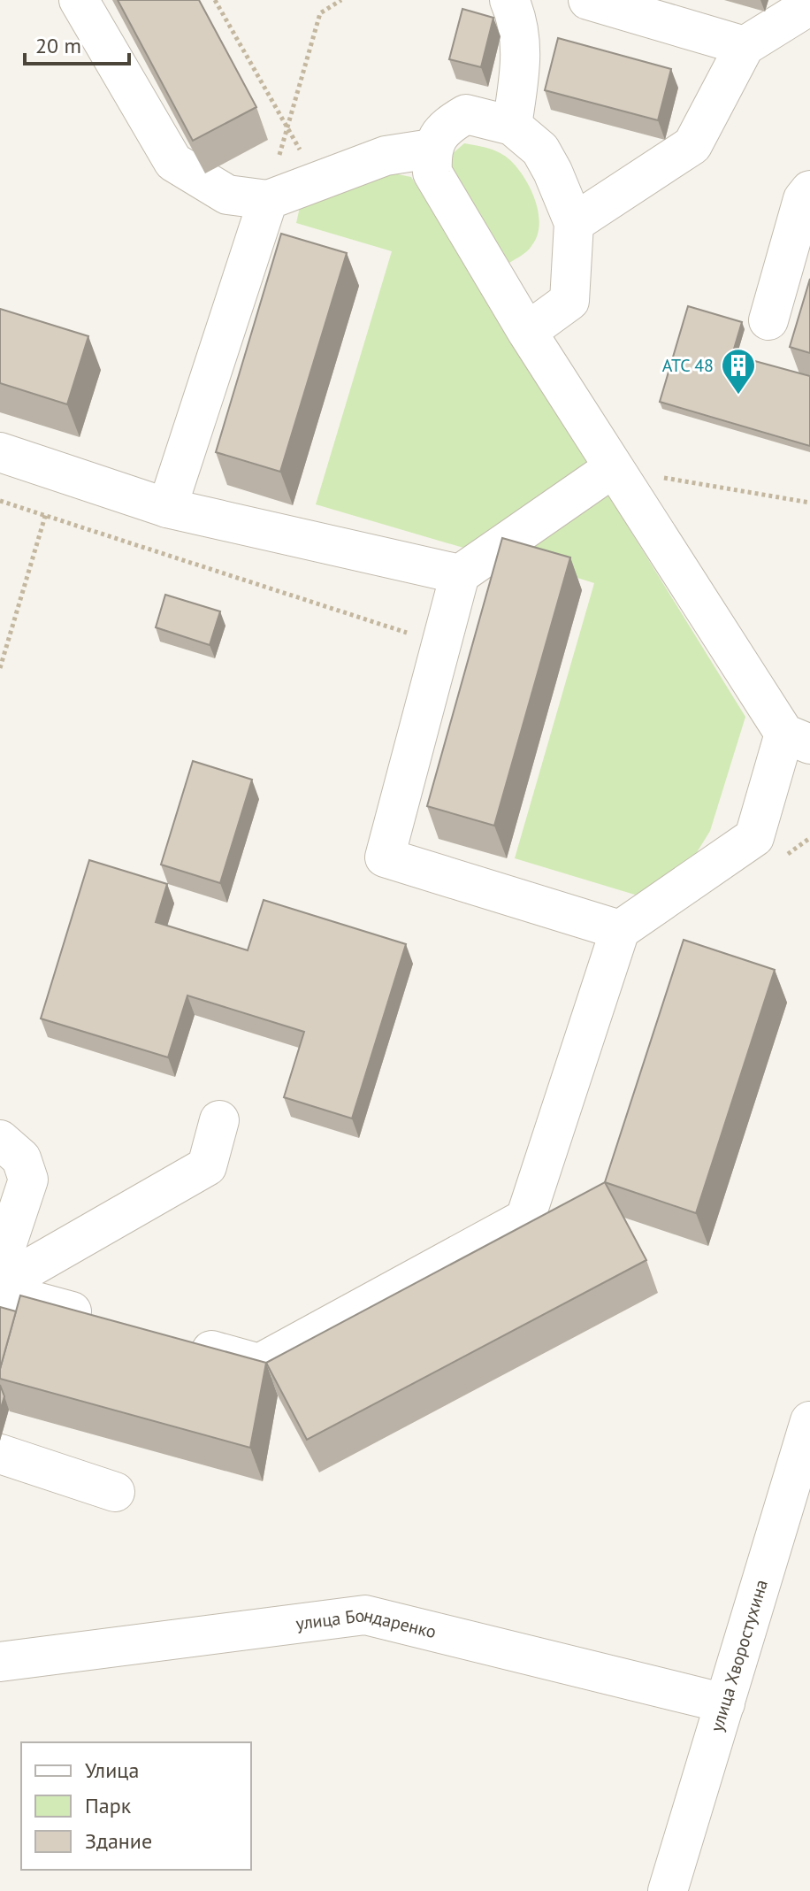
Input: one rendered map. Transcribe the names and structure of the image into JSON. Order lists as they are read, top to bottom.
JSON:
{
  "streets": {
    "street": ["улица Бондаренко", "улица Хворостухина"]
  },
  "crossings": [
    ["улица Бондаренко", "улица Хворостухина"]
  ],
  "places": {
    "building": ["АТС 48"]
  },
  "legend": ["Улица", "Парк", "Здание"],
  "scale_bar": "20 m"
}
